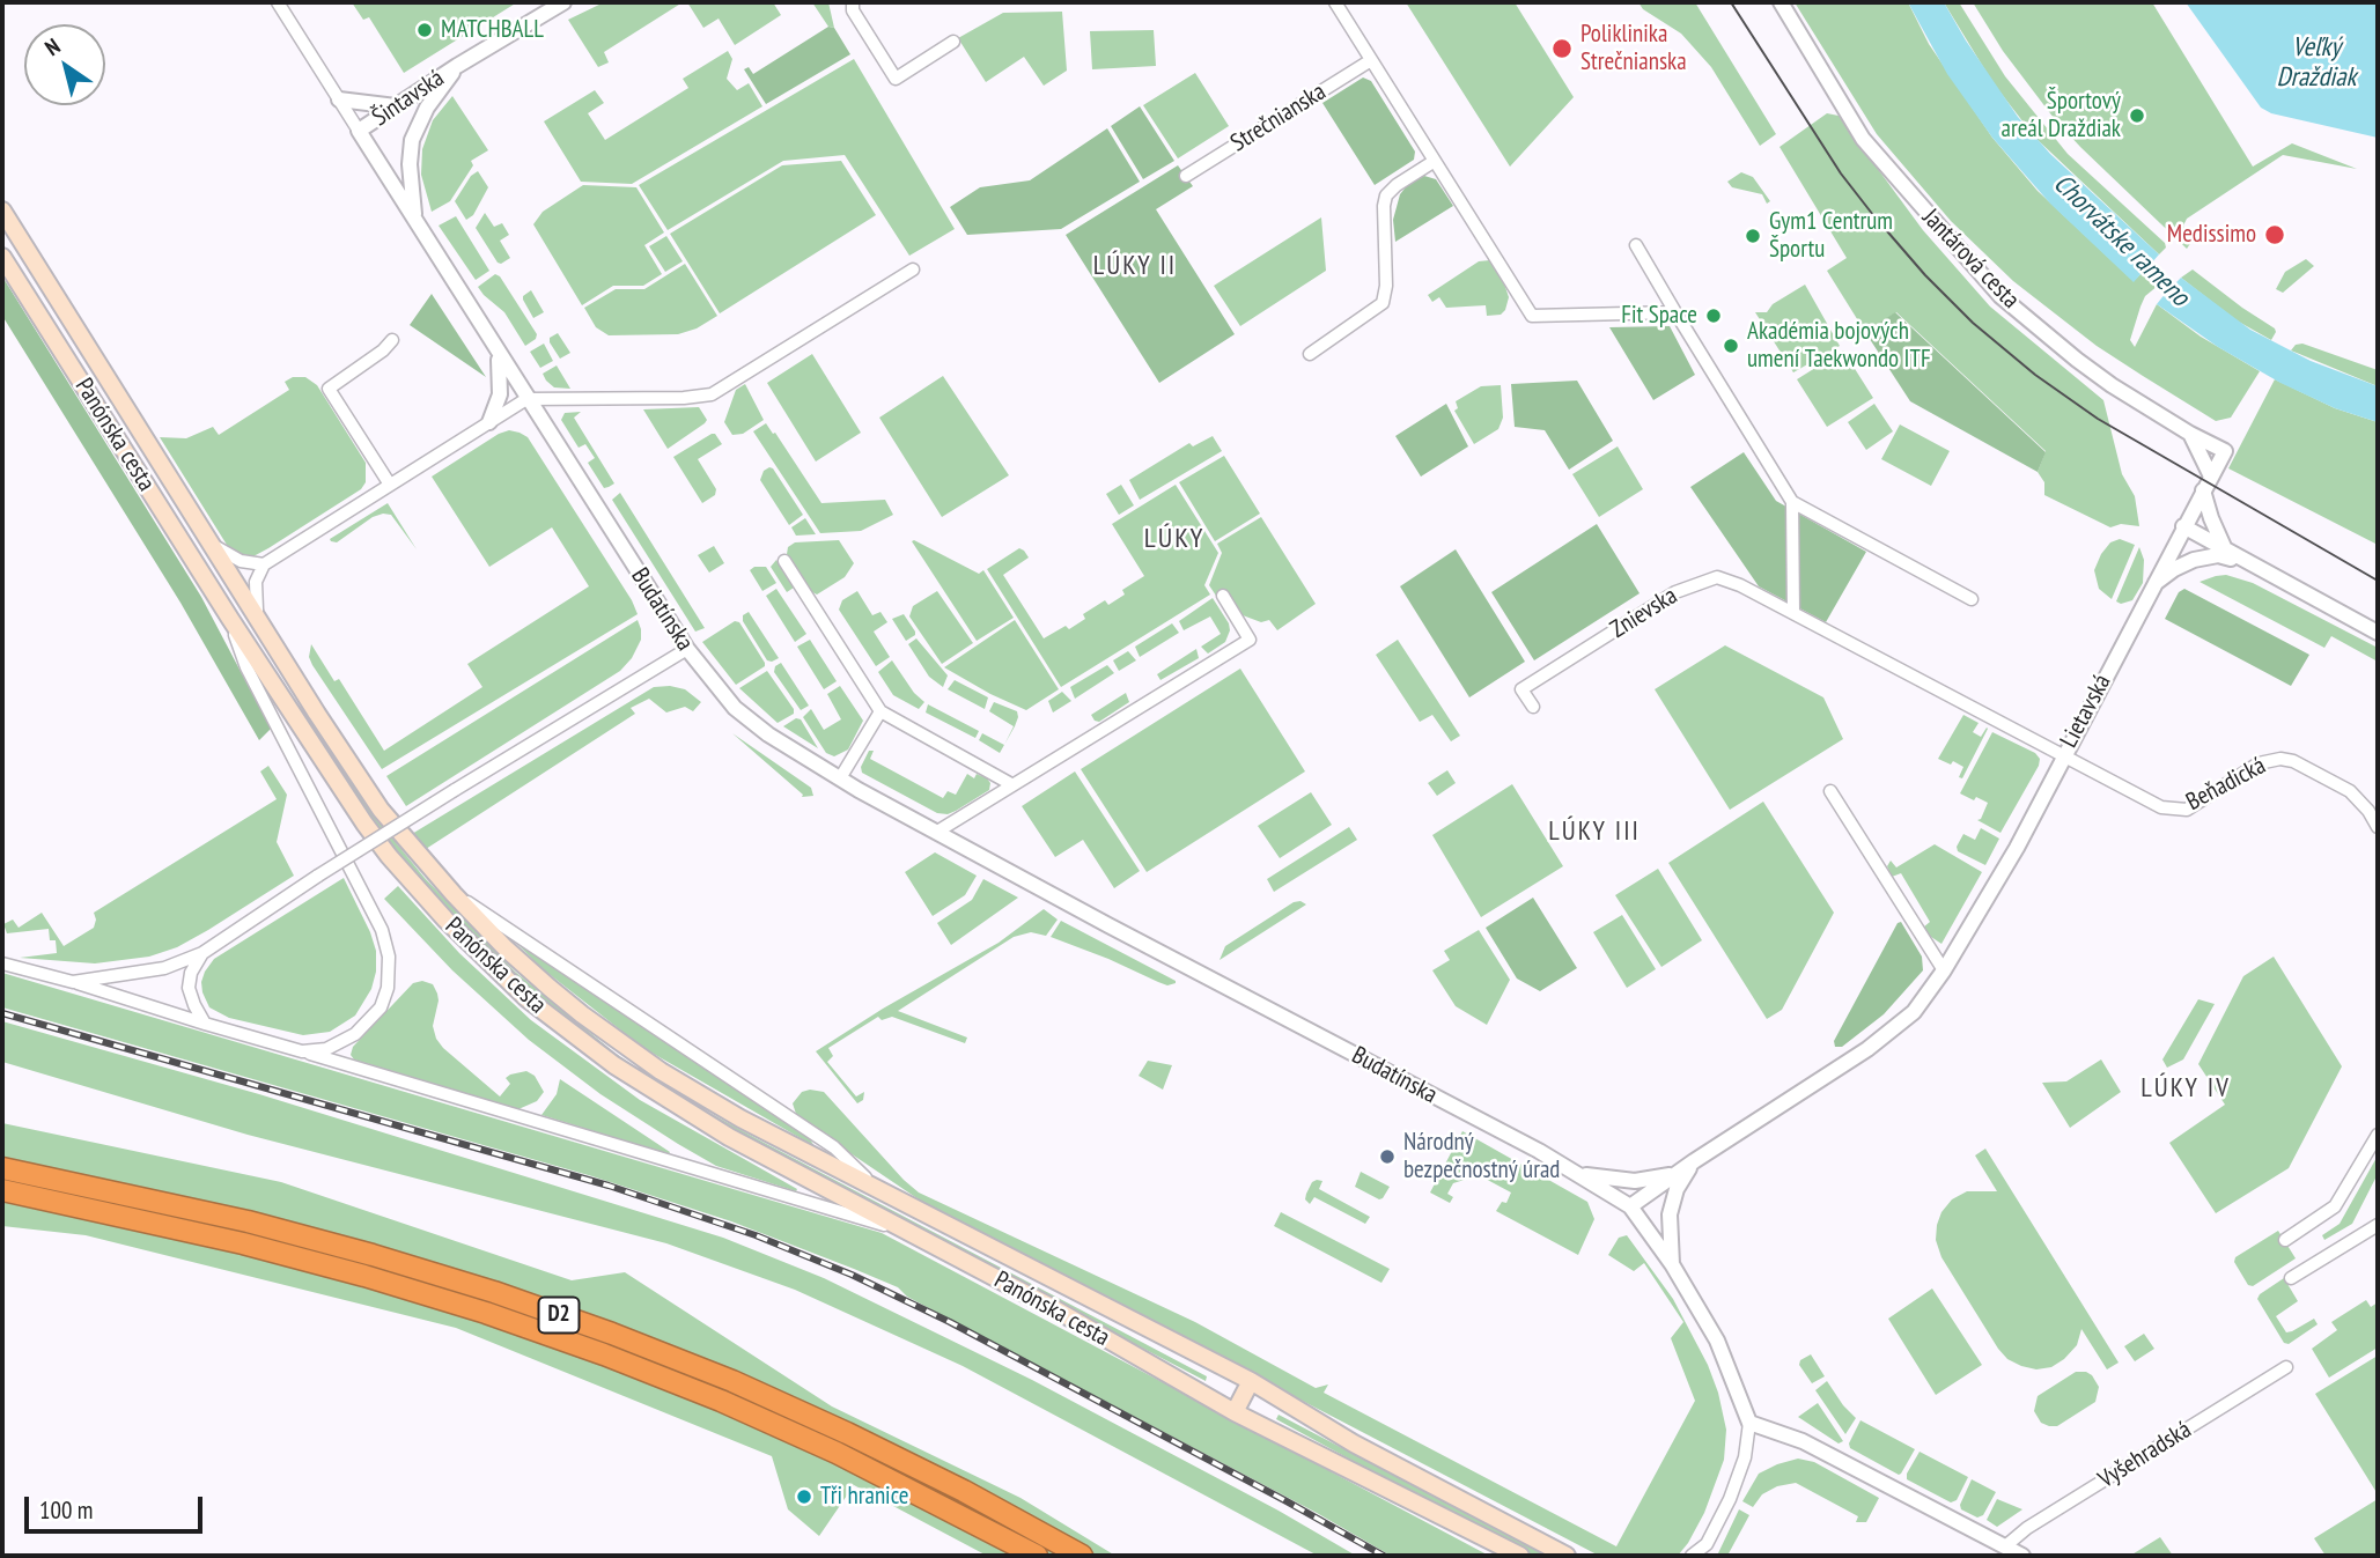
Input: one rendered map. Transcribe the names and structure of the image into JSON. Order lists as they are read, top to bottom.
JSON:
{
  "streets": {
    "highway": ["D2"],
    "main road": ["Panónska cesta"],
    "street": [
      "Šintavská",
      "Strečnianska",
      "Jantárová cesta",
      "Budatínska",
      "Znievska",
      "Lietavská",
      "Beňadická",
      "Vyšehradská"
    ]
  },
  "crossings": [
    ["Šintavská", "Budatínska"],
    ["Jantárová cesta", "Lietavská"],
    ["Budatínska", "Lietavská"],
    ["Znievska", "Lietavská"],
    ["Znievska", "Beňadická"],
    ["Lietavská", "Beňadická"]
  ],
  "districts": [
    "LÚKY II",
    "LÚKY",
    "LÚKY III",
    "LÚKY IV"
  ],
  "water": ["Veľký Draždiak", "Chorvátske rameno"],
  "places": [
    "MATCHBALL",
    "Poliklinika Strečnianska",
    "Športový areál Draždiak",
    "Medissimo",
    "Gym1 Centrum Športu",
    "Fit Space",
    "Akadémia bojových umení Taekwondo ITF",
    "Národný bezpečnostný úrad",
    "Tři hranice"
  ],
  "scale_bar": "100 m",
  "north": "top left"
}
